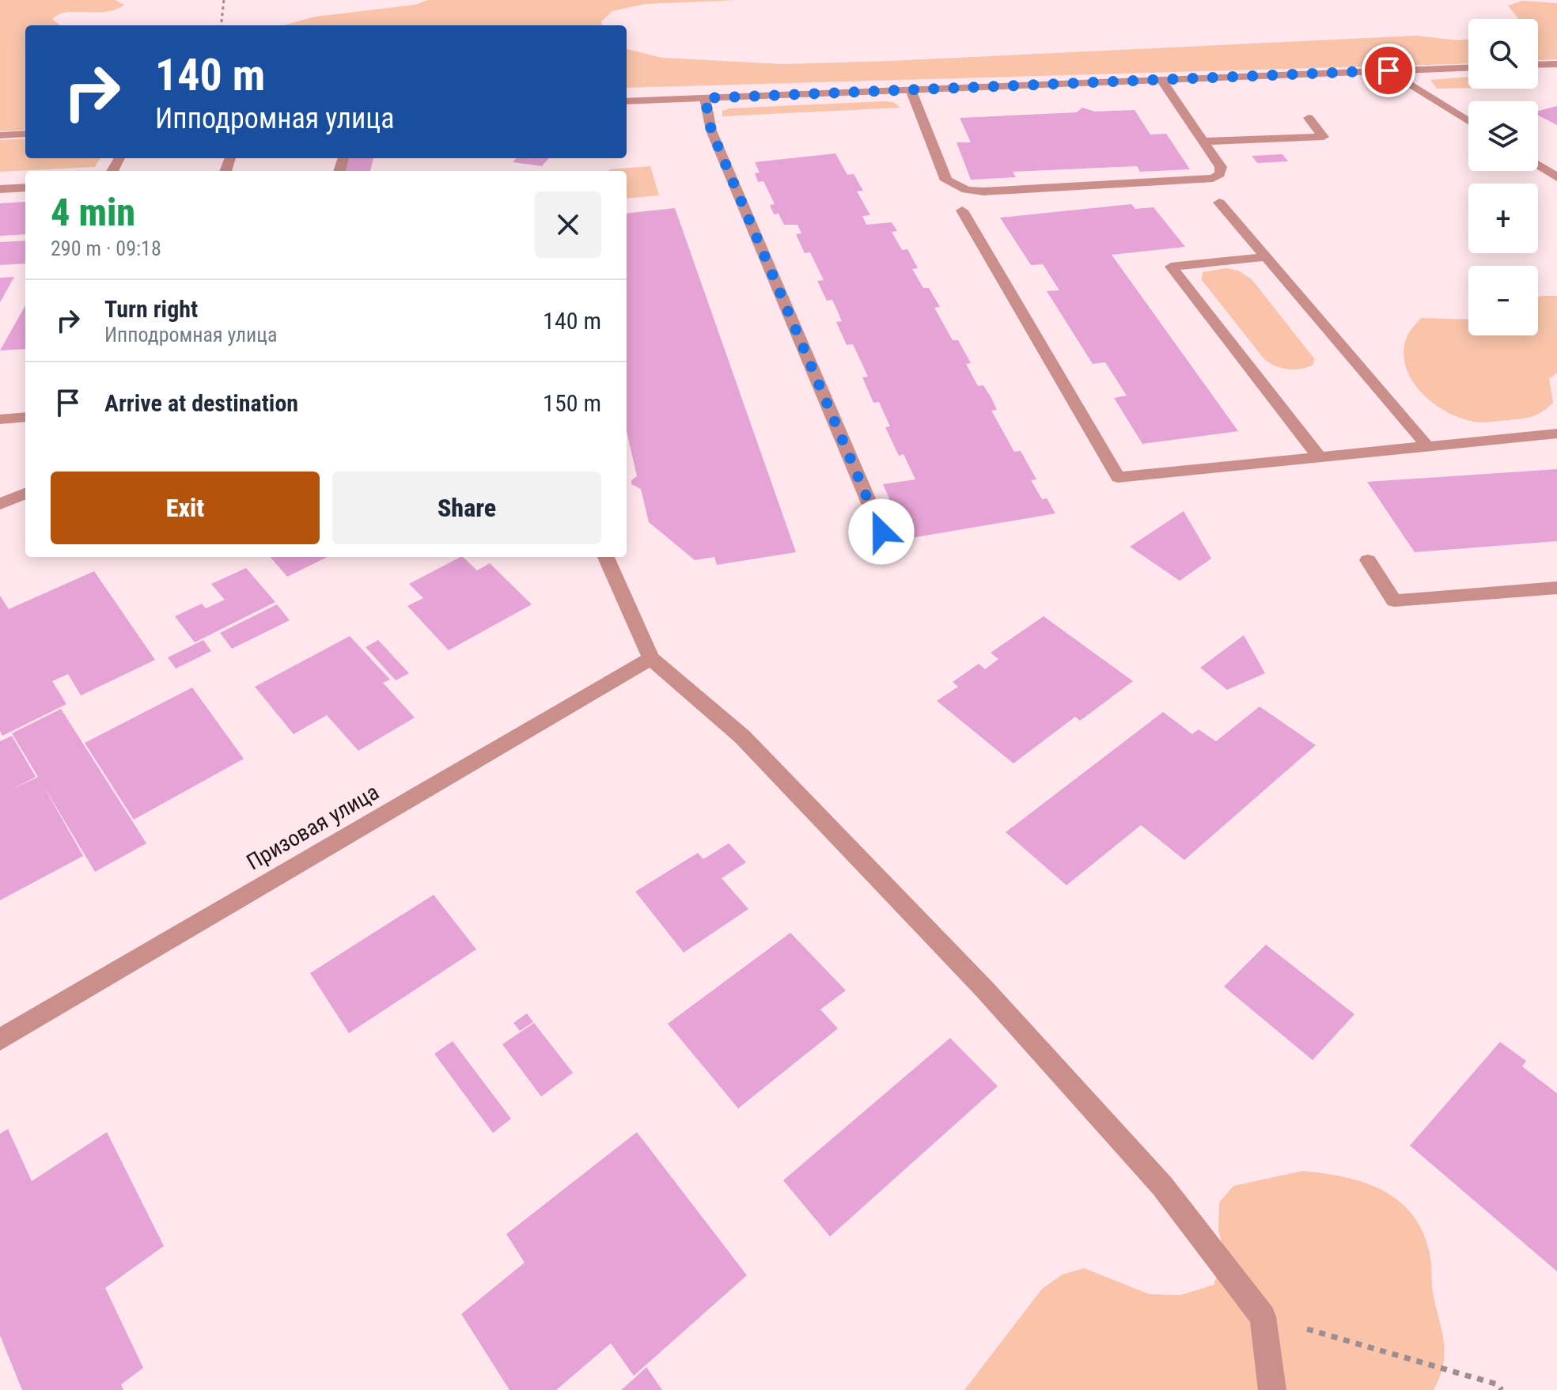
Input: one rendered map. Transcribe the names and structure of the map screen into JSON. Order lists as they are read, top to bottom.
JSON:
{
  "streets": {
    "street": ["Призовая улица"]
  },
  "page": {
    "map_buttons": ["+", "−"],
    "turn": ["140 m", "Ипподромная улица"],
    "heading": ["4 min", "290 m · 09:18"],
    "list": [
      {
        "name": "Turn right",
        "note": "Ипподромная улица",
        "value": "140 m"
      },
      {
        "name": "Arrive at destination",
        "value": "150 m"
      }
    ],
    "buttons": ["Exit", "Share"]
  }
}
